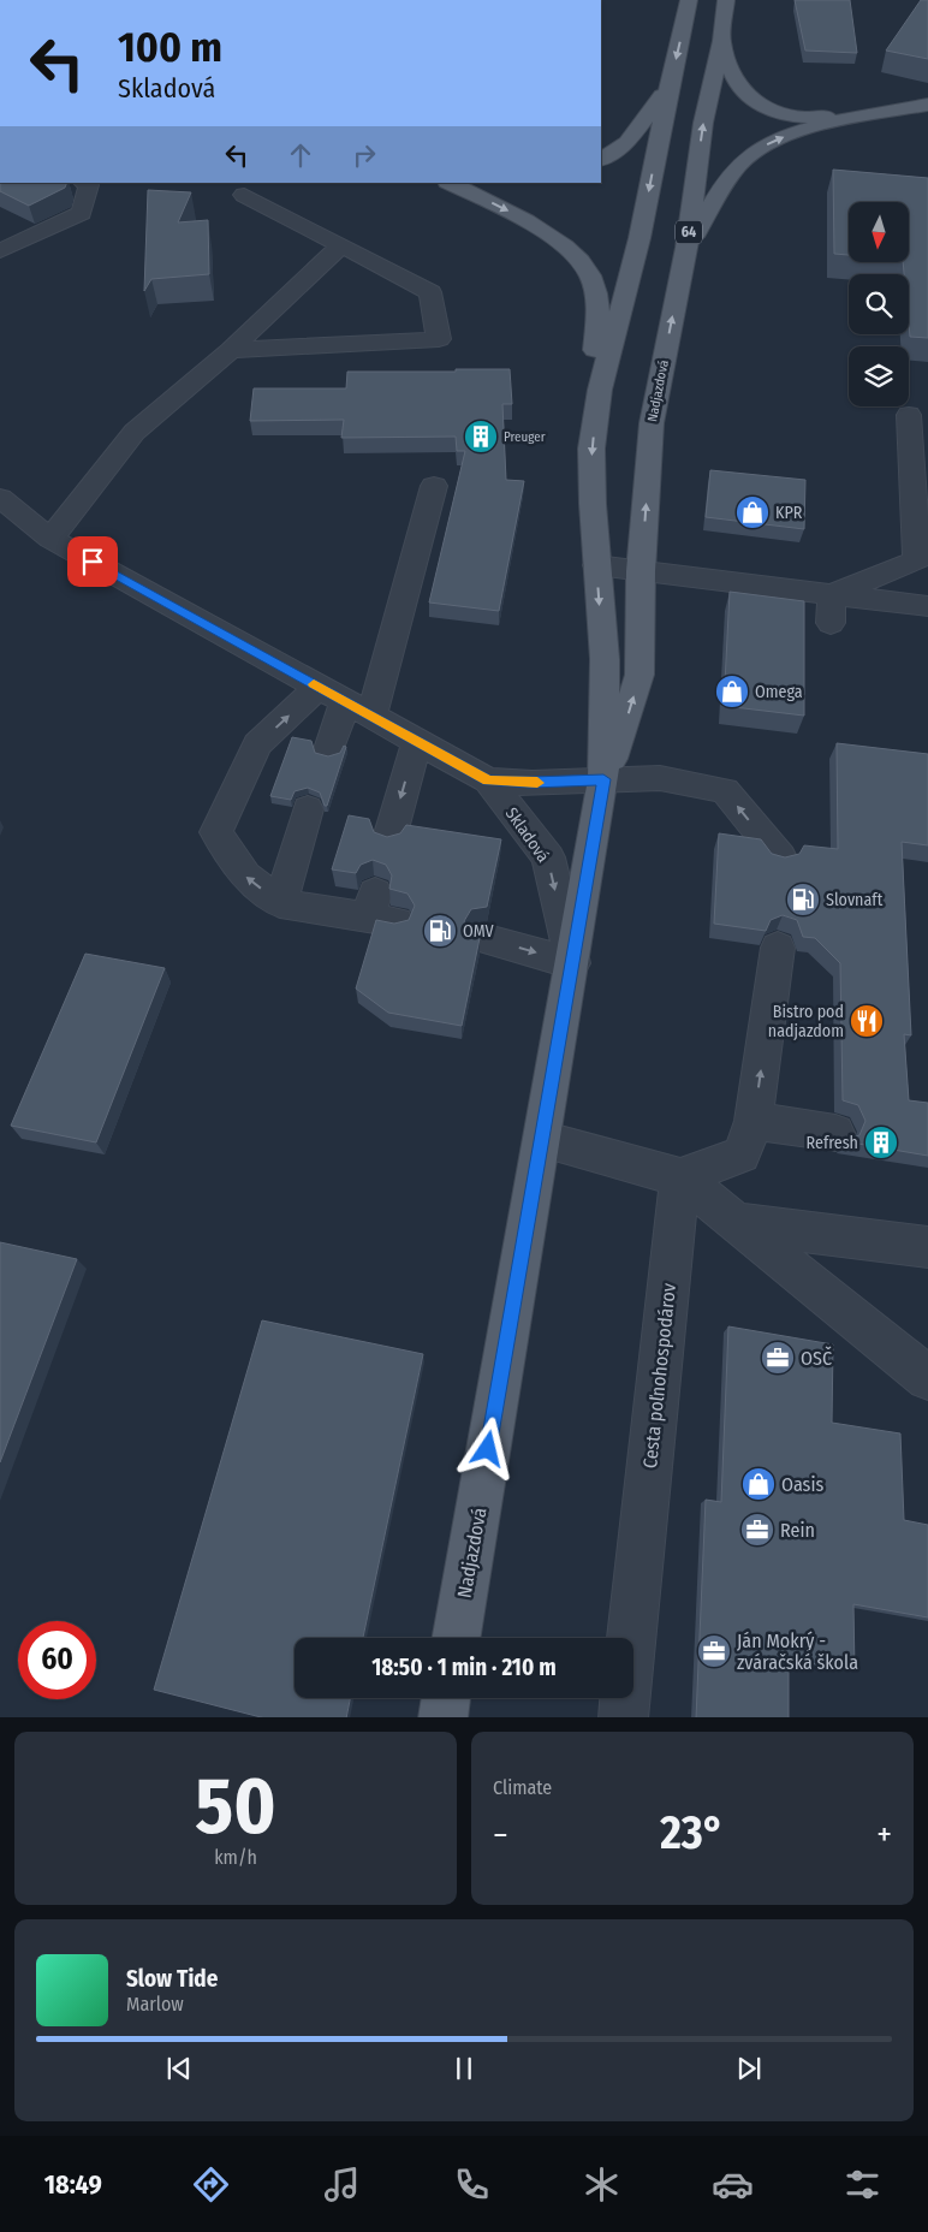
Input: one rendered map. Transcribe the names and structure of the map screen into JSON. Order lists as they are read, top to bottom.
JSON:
{
  "streets": {
    "main road": ["64", "Nadjazdová"],
    "street": ["Skladová", "Cesta poľnohospodárov"]
  },
  "crossings": [
    ["Nadjazdová", "Skladová"]
  ],
  "places": {
    "building": ["Preuger", "Refresh"],
    "shop": ["KPR", "Omega", "Oasis"],
    "fuel station": ["Slovnaft", "OMV"],
    "restaurant": ["Bistro pod nadjazdom"],
    "office": ["OSČ", "Rein", "Ján Mokrý - zváračská škola"]
  },
  "north": "bottom",
  "page": {
    "turn": ["100 m", "Skladová"],
    "limit": "60",
    "trip": "18:50 · 1 min · 210 m",
    "tile": [
      ["50", "km/h"],
      "Climate"
    ],
    "heat": ["−", "23°", "+"],
    "song": ["Slow Tide", "Marlow"],
    "tabs": "18:49"
  }
}
